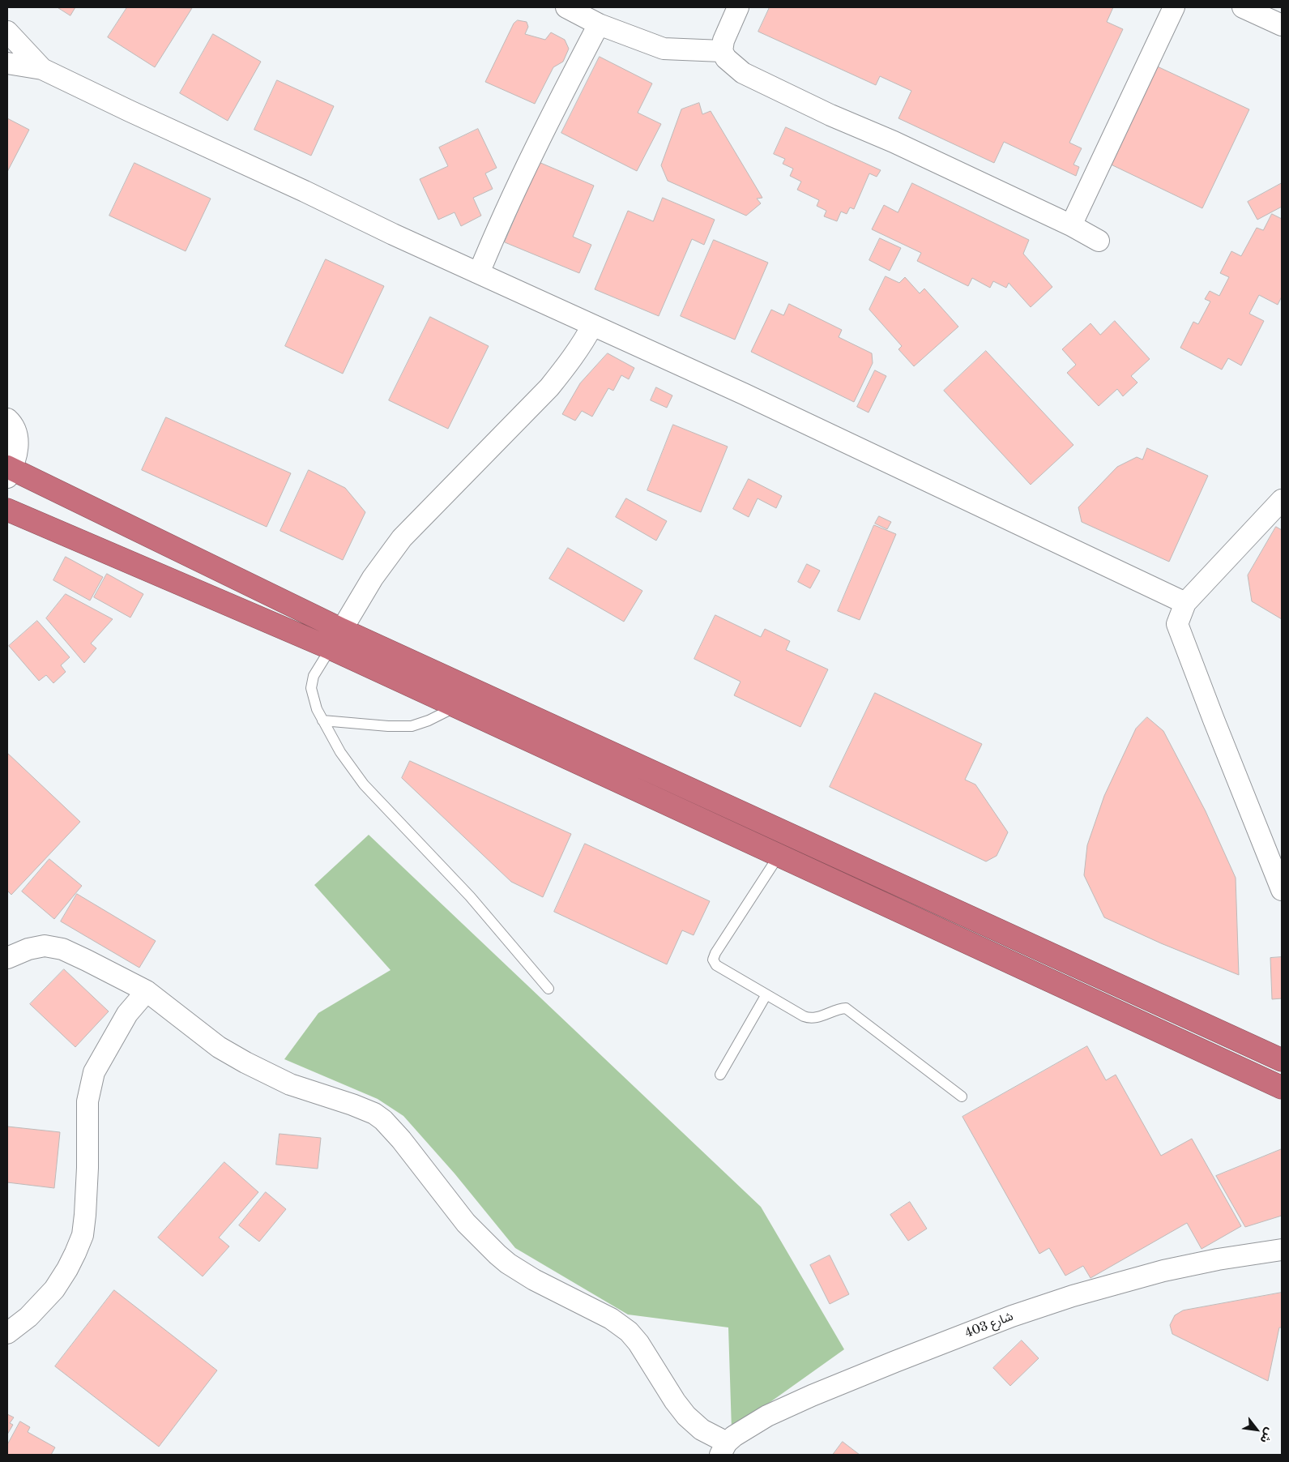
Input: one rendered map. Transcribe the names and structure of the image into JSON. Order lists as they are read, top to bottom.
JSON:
{
  "streets": {
    "street": ["شارع 403"]
  },
  "north": "bottom right"
}
